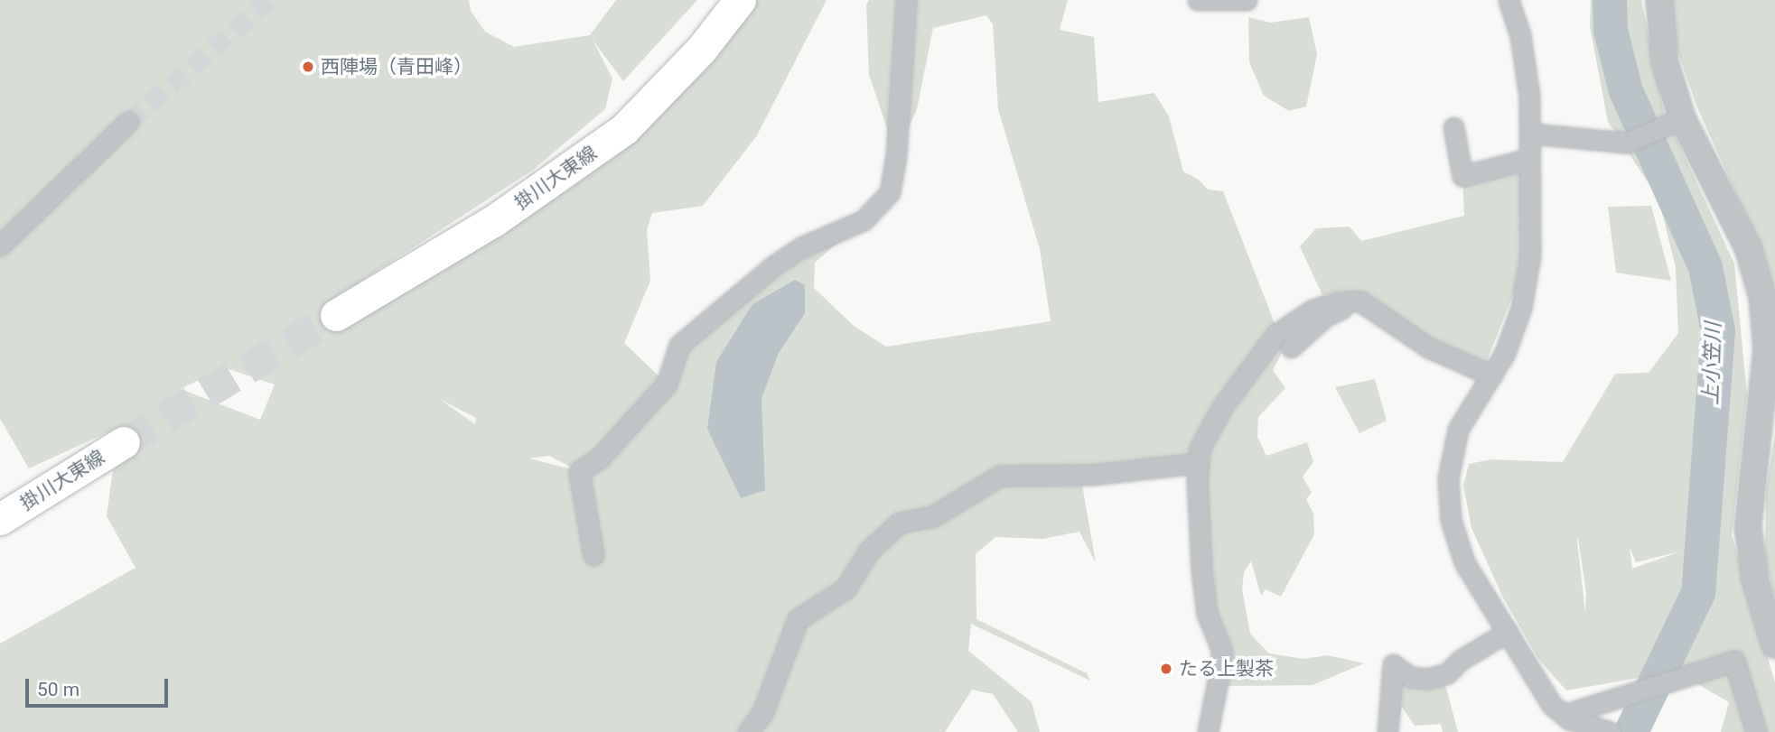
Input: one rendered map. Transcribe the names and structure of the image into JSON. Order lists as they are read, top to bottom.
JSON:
{
  "streets": {
    "main road": ["掛川大東線"]
  },
  "water": ["上小笠川"],
  "places": ["西陣場（青田峰）", "たる上製茶"],
  "scale_bar": "50 m"
}
